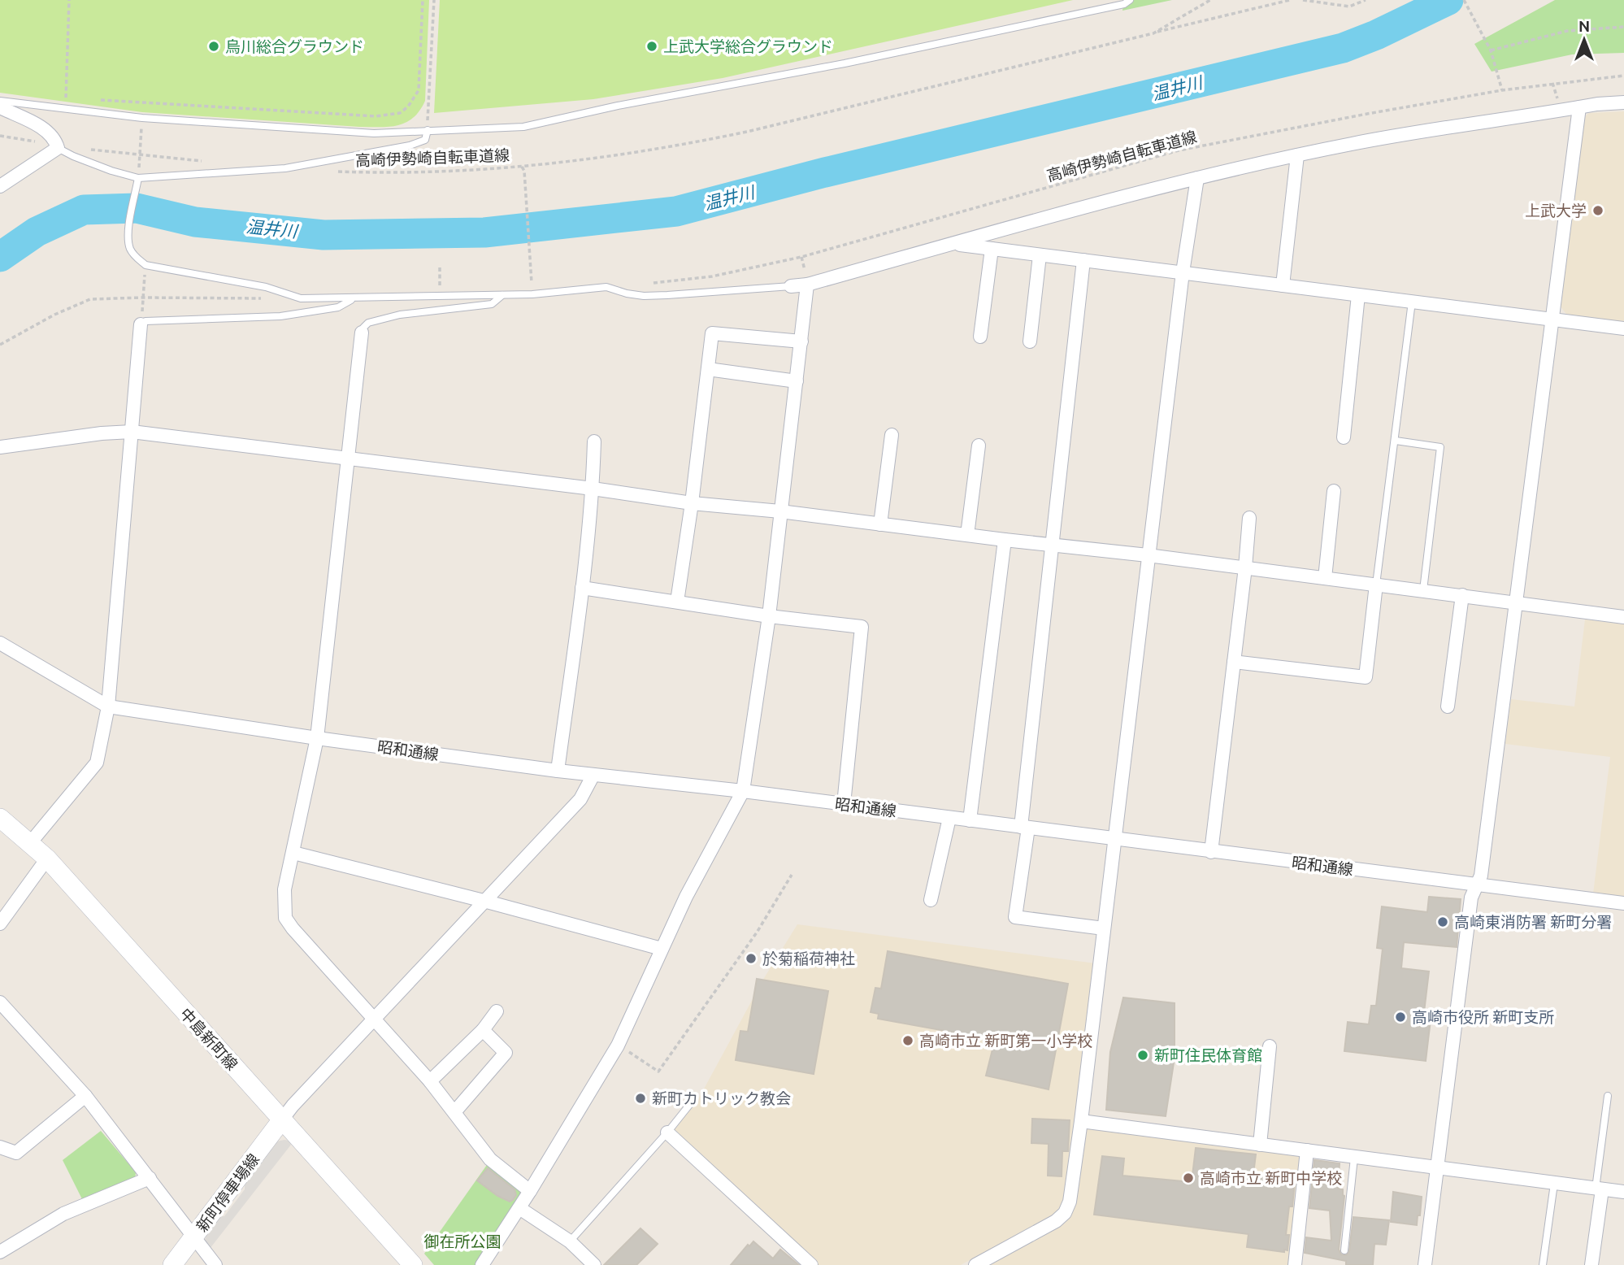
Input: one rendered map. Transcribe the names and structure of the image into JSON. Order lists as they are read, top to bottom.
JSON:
{
  "streets": {
    "main road": ["中島新町線", "新町停車場線"],
    "street": ["昭和通線"],
    "path": ["高崎伊勢崎自転車道線"]
  },
  "crossings": [
    ["中島新町線", "新町停車場線"]
  ],
  "water": ["温井川"],
  "parks": ["御在所公園"],
  "places": [
    "烏川総合グラウンド",
    "上武大学総合グラウンド",
    "上武大学",
    "高崎東消防署 新町分署",
    "於菊稲荷神社",
    "高崎市役所 新町支所",
    "高崎市立 新町第一小学校",
    "新町住民体育館",
    "新町カトリック教会",
    "高崎市立 新町中学校"
  ],
  "north": "top"
}
